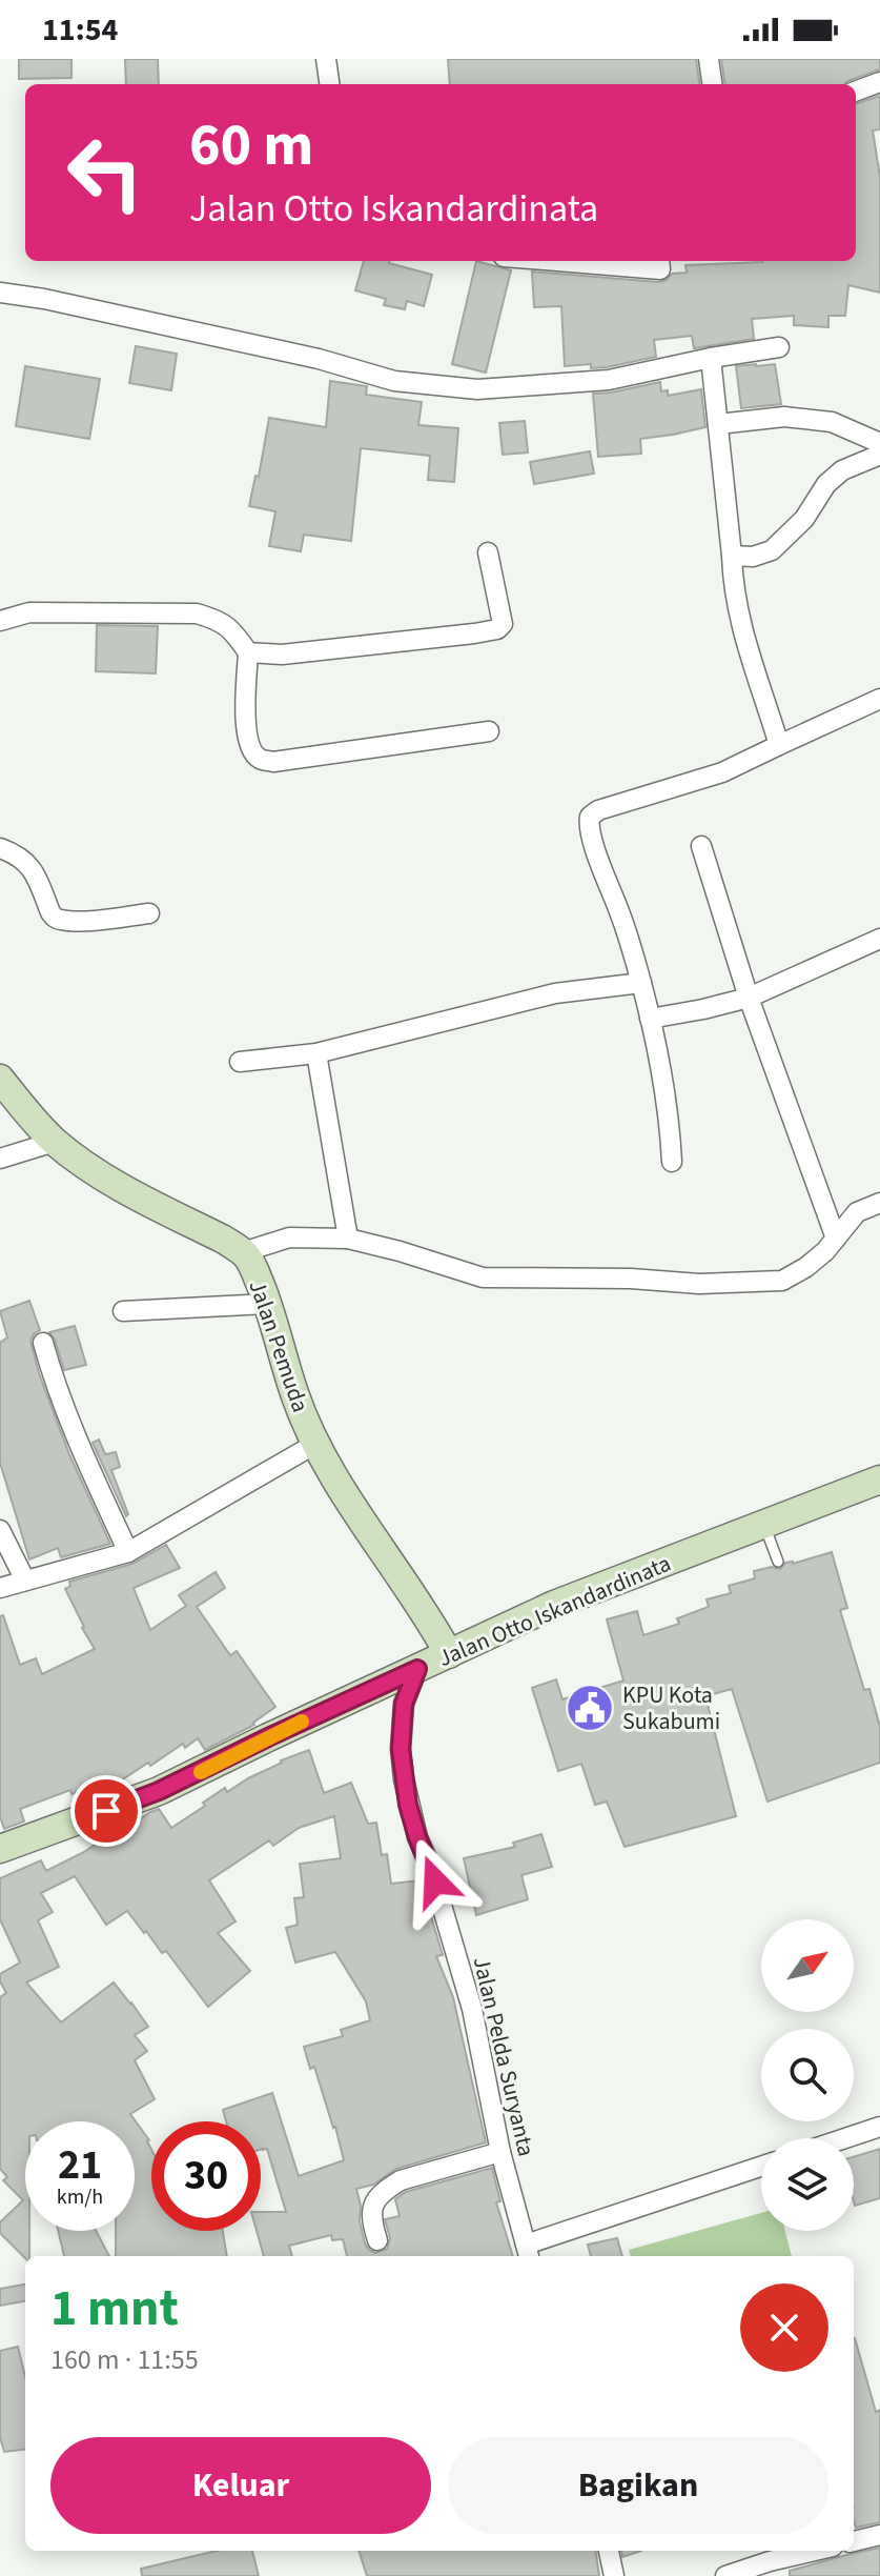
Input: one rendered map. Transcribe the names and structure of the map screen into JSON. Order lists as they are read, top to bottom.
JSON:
{
  "streets": {
    "main road": ["Jalan Pemuda", "Jalan Otto Iskandardinata"],
    "street": ["Jalan Pelda Suryanta"]
  },
  "crossings": [
    ["Jalan Pemuda", "Jalan Otto Iskandardinata"],
    ["Jalan Otto Iskandardinata", "Jalan Pelda Suryanta"]
  ],
  "places": {
    "public building": ["KPU Kota Sukabumi"]
  },
  "north": "top right",
  "page": {
    "status": "11:54",
    "turn": ["60 m", "Jalan Otto Iskandardinata"],
    "speed": "21 km/h",
    "limit": "30",
    "heading": ["1 mnt", "160 m · 11:55"],
    "buttons": ["Keluar", "Bagikan"]
  }
}
